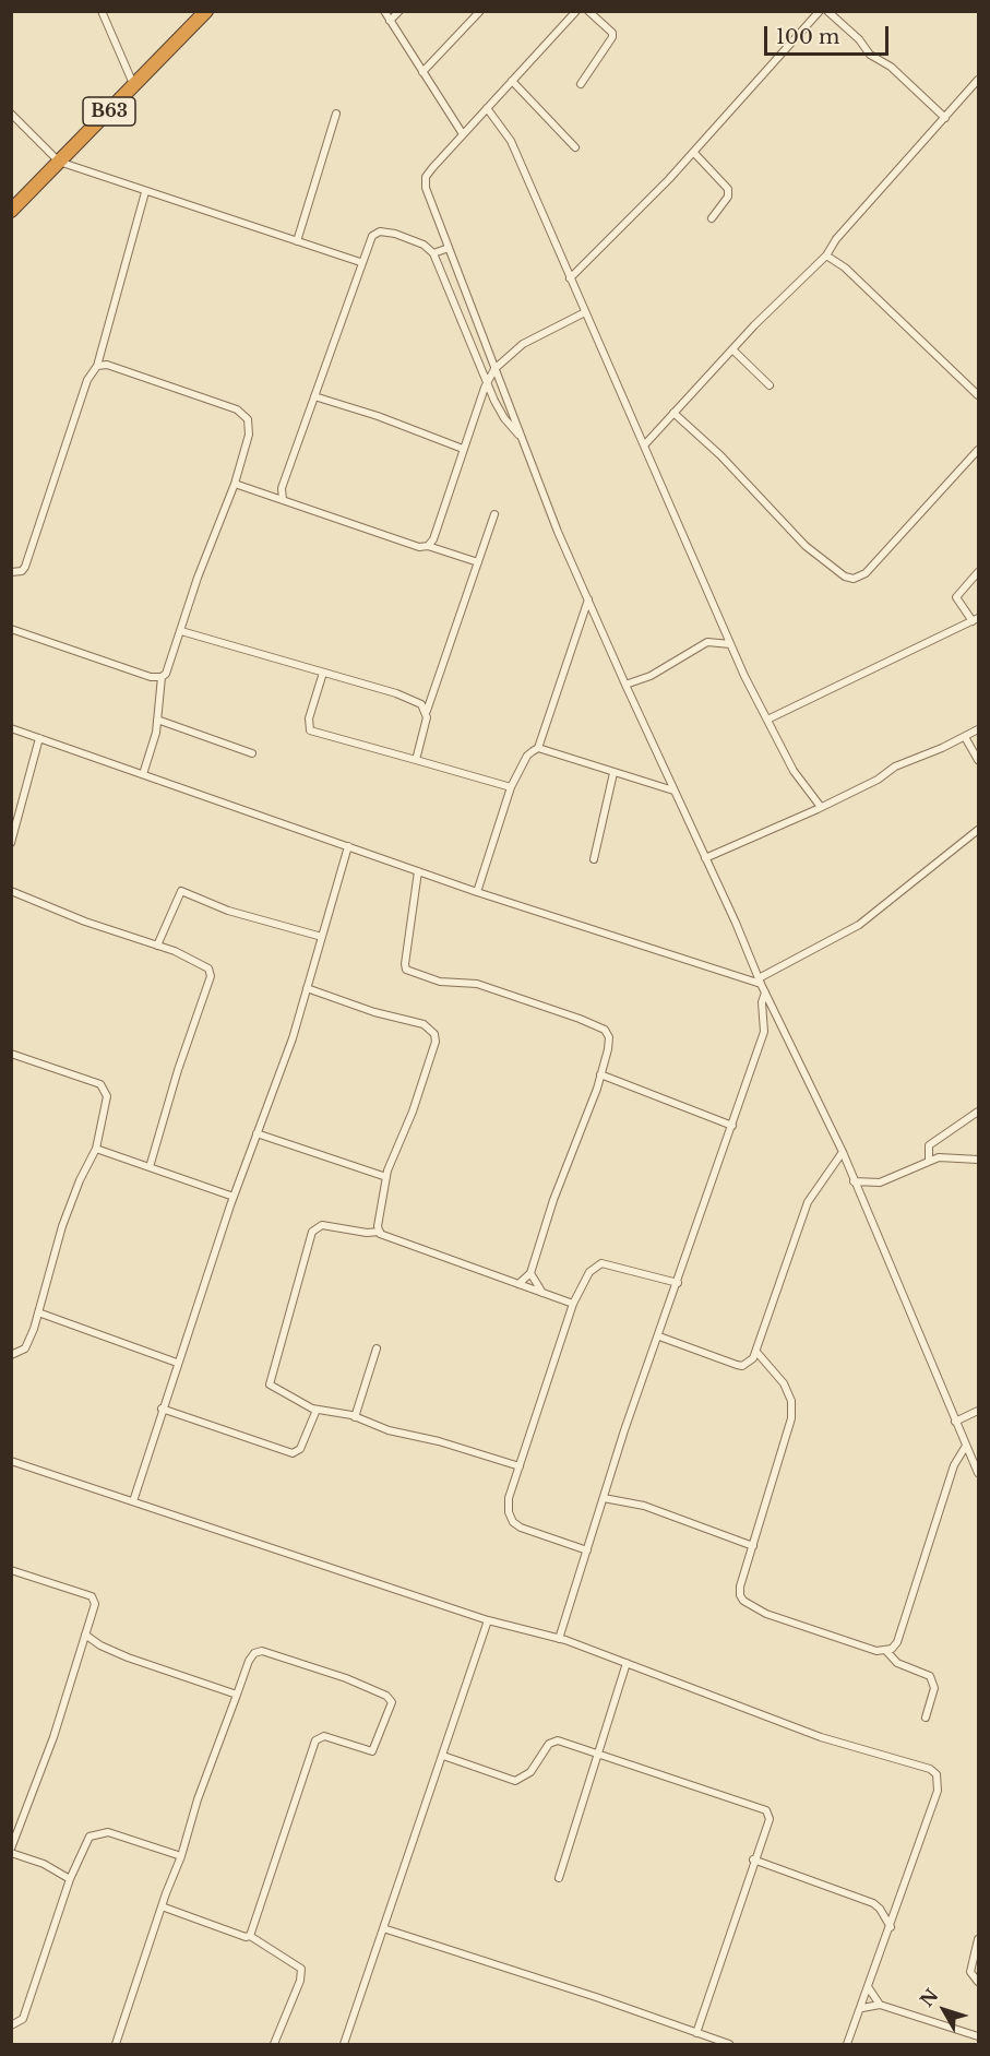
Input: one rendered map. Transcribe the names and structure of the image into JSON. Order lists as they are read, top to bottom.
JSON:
{
  "streets": {
    "highway": ["B63"]
  },
  "scale_bar": "100 m",
  "north": "top left"
}
